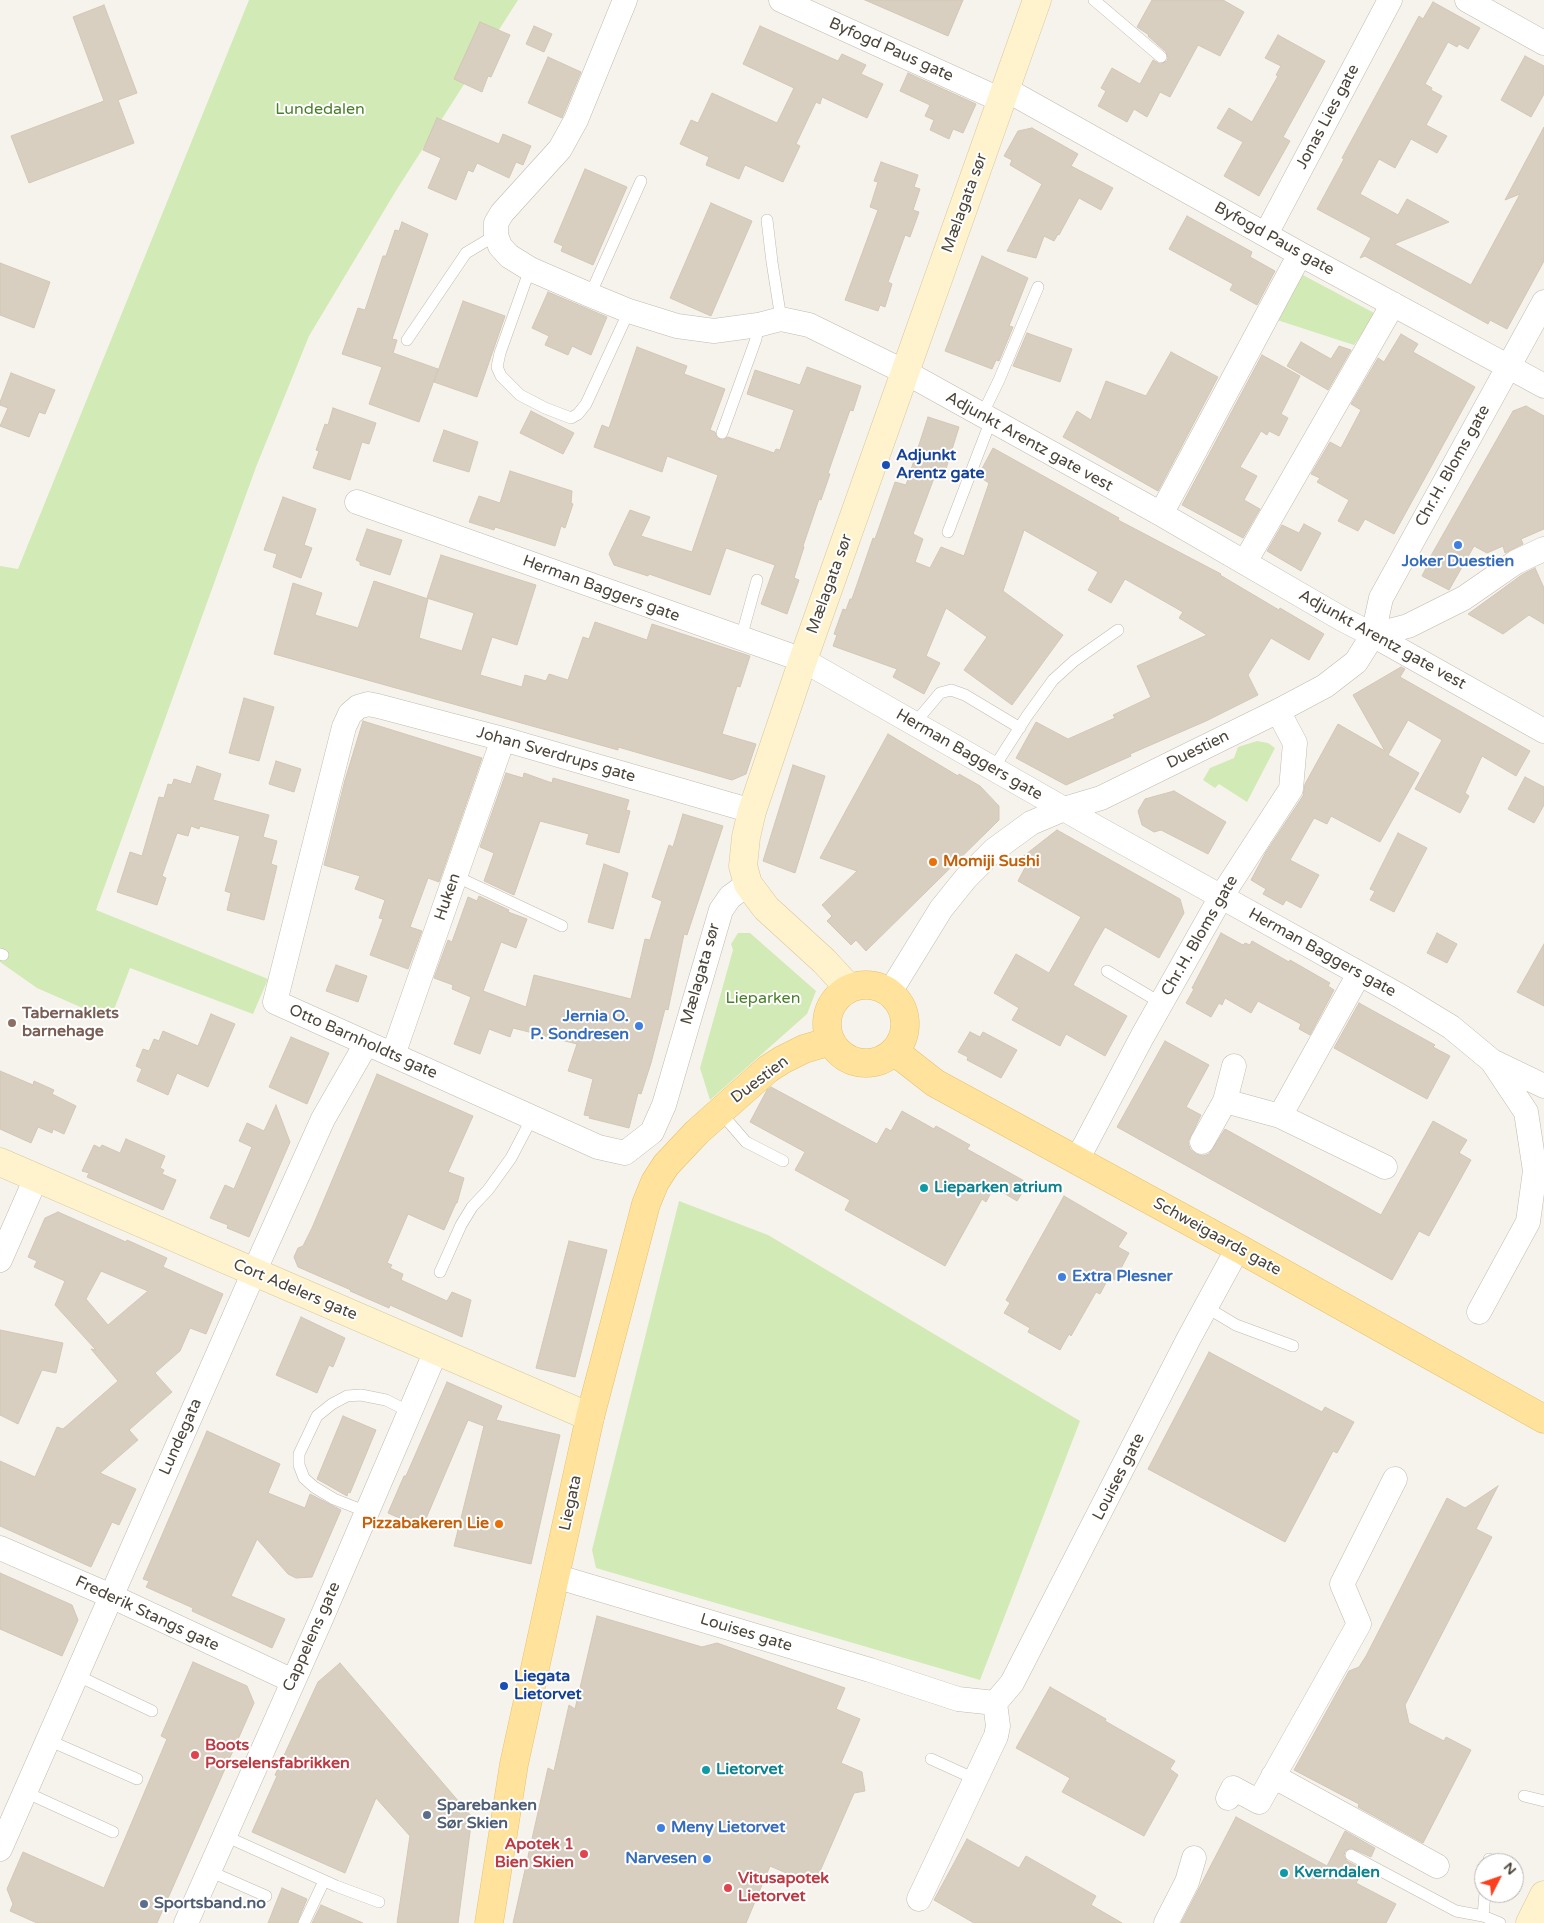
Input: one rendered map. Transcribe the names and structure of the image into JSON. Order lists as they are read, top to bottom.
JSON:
{
  "streets": {
    "main road": ["Duestien", "Schweigaards gate", "Liegata"],
    "street": [
      "Byfogd Paus gate",
      "Jonas Lies gate",
      "Mælagata sør",
      "Adjunkt Arentz gate vest",
      "Chr.H. Bloms gate",
      "Herman Baggers gate",
      "Johan Sverdrups gate",
      "Huken",
      "Otto Barnholdts gate",
      "Cort Adelers gate",
      "Lundegata",
      "Louises gate",
      "Frederik Stangs gate",
      "Cappelens gate"
    ]
  },
  "crossings": [
    ["Byfogd Paus gate", "Jonas Lies gate"],
    ["Byfogd Paus gate", "Mælagata sør"],
    ["Byfogd Paus gate", "Chr.H. Bloms gate"],
    ["Mælagata sør", "Adjunkt Arentz gate vest"],
    ["Mælagata sør", "Herman Baggers gate"],
    ["Mælagata sør", "Johan Sverdrups gate"],
    ["Mælagata sør", "Otto Barnholdts gate"],
    ["Adjunkt Arentz gate vest", "Chr.H. Bloms gate"],
    ["Adjunkt Arentz gate vest", "Duestien"],
    ["Chr.H. Bloms gate", "Herman Baggers gate"],
    ["Chr.H. Bloms gate", "Duestien"],
    ["Chr.H. Bloms gate", "Schweigaards gate"],
    ["Herman Baggers gate", "Duestien"],
    ["Duestien", "Schweigaards gate"],
    ["Duestien", "Liegata"],
    ["Johan Sverdrups gate", "Huken"],
    ["Johan Sverdrups gate", "Otto Barnholdts gate"],
    ["Huken", "Otto Barnholdts gate"],
    ["Otto Barnholdts gate", "Lundegata"],
    ["Schweigaards gate", "Louises gate"],
    ["Cort Adelers gate", "Lundegata"],
    ["Cort Adelers gate", "Liegata"],
    ["Cort Adelers gate", "Cappelens gate"],
    ["Lundegata", "Frederik Stangs gate"],
    ["Louises gate", "Liegata"],
    ["Frederik Stangs gate", "Cappelens gate"]
  ],
  "parks": ["Lundedalen", "Lieparken"],
  "places": [
    "Adjunkt Arentz gate",
    "Joker Duestien",
    "Momiji Sushi",
    "Tabernaklets barnehage",
    "Jernia O. P. Sondresen",
    "Lieparken atrium",
    "Extra Plesner",
    "Pizzabakeren Lie",
    "Liegata Lietorvet",
    "Boots Porselensfabrikken",
    "Lietorvet",
    "Sparebanken Sør Skien",
    "Meny Lietorvet",
    "Apotek 1 Bien Skien",
    "Narvesen",
    "Kverndalen",
    "Vitusapotek Lietorvet",
    "Sportsband.no"
  ],
  "north": "top right"
}
